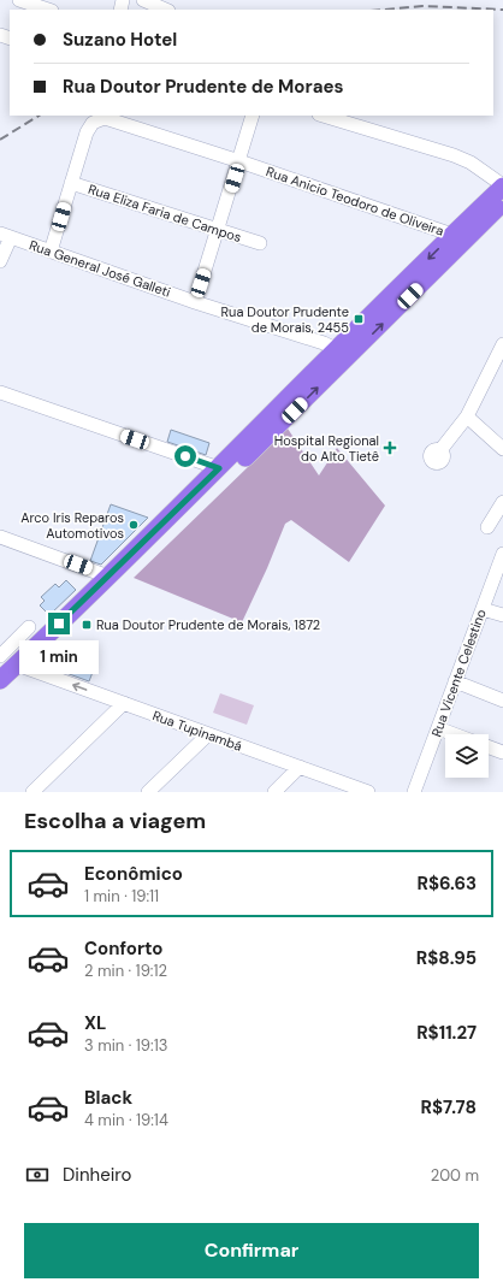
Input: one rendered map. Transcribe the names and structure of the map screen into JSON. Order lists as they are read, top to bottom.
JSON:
{
  "streets": {
    "street": [
      "Rua Anicio Teodoro de Oliveira",
      "Rua Eliza Faria de Campos",
      "Rua General José Galleti",
      "Rua Vicente Celestino",
      "Rua Tupinambá"
    ]
  },
  "crossings": [
    ["Rua Anicio Teodoro de Oliveira", "Rua Eliza Faria de Campos"]
  ],
  "places": {
    "transit": ["Rua Doutor Prudente de Morais, 2455", "Rua Doutor Prudente de Morais, 1872"],
    "health": ["Hospital Regional do Alto Tietê"],
    "other": ["Arco Iris Reparos Automotivos"]
  },
  "page": {
    "banner": ["Suzano Hotel", "Rua Doutor Prudente de Moraes"],
    "bubble": "1 min",
    "heading": "Escolha a viagem",
    "list": [
      {
        "name": "Econômico",
        "note": "1 min · 19:11",
        "value": "R$6.63"
      },
      {
        "name": "Conforto",
        "note": "2 min · 19:12",
        "value": "R$8.95"
      },
      {
        "name": "XL",
        "note": "3 min · 19:13",
        "value": "R$11.27"
      },
      {
        "name": "Black",
        "note": "4 min · 19:14",
        "value": "R$7.78"
      }
    ],
    "pay": ["Dinheiro", "200 m"],
    "buttons": "Confirmar"
  }
}
